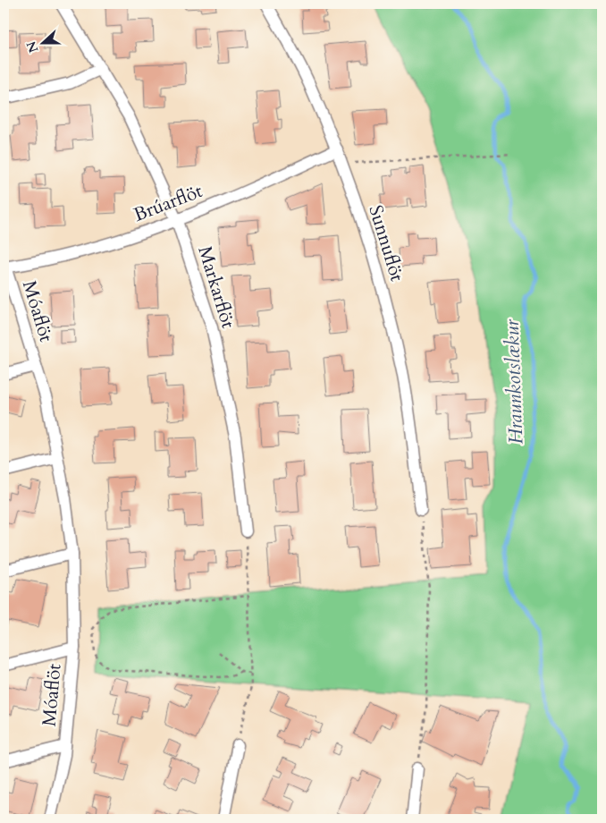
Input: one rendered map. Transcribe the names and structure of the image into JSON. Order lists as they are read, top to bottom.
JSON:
{
  "streets": {
    "street": [
      "Brúarflöt",
      "Sunnuflöt",
      "Markarflöt",
      "Móaflöt"
    ]
  },
  "crossings": [
    ["Brúarflöt", "Sunnuflöt"],
    ["Brúarflöt", "Markarflöt"],
    ["Brúarflöt", "Móaflöt"]
  ],
  "water": ["Hraunkotslækur"],
  "north": "left"
}
